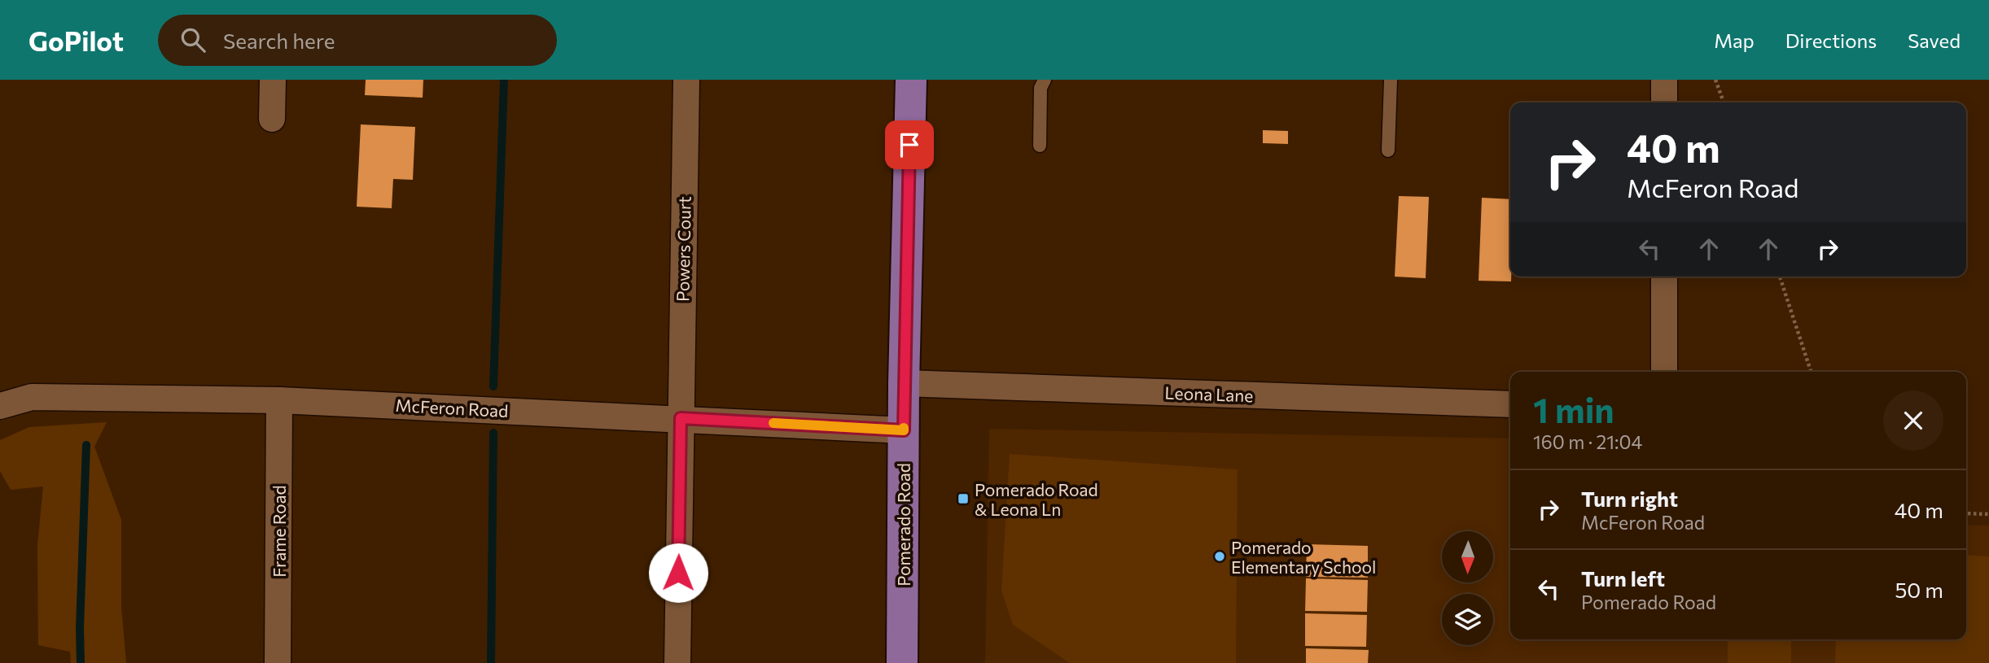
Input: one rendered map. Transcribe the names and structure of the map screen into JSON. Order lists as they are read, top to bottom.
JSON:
{
  "streets": {
    "main road": ["Pomerado Road"],
    "street": [
      "Powers Court",
      "Leona Lane",
      "McFeron Road",
      "Frame Road"
    ]
  },
  "crossings": [
    ["Powers Court", "McFeron Road"],
    ["Leona Lane", "Pomerado Road"],
    ["McFeron Road", "Pomerado Road"],
    ["McFeron Road", "Frame Road"]
  ],
  "places": {
    "transit": ["Pomerado Road & Leona Ln"],
    "other": ["Pomerado Elementary School"]
  },
  "north": "bottom",
  "page": {
    "header": "GoPilot",
    "search": "Search here",
    "nav": ["Map", "Directions", "Saved"],
    "turn": ["40 m", "McFeron Road"],
    "heading": ["1 min", "160 m · 21:04"],
    "list": [
      {
        "name": "Turn right",
        "note": "McFeron Road",
        "value": "40 m"
      },
      {
        "name": "Turn left",
        "note": "Pomerado Road",
        "value": "50 m"
      }
    ]
  }
}
